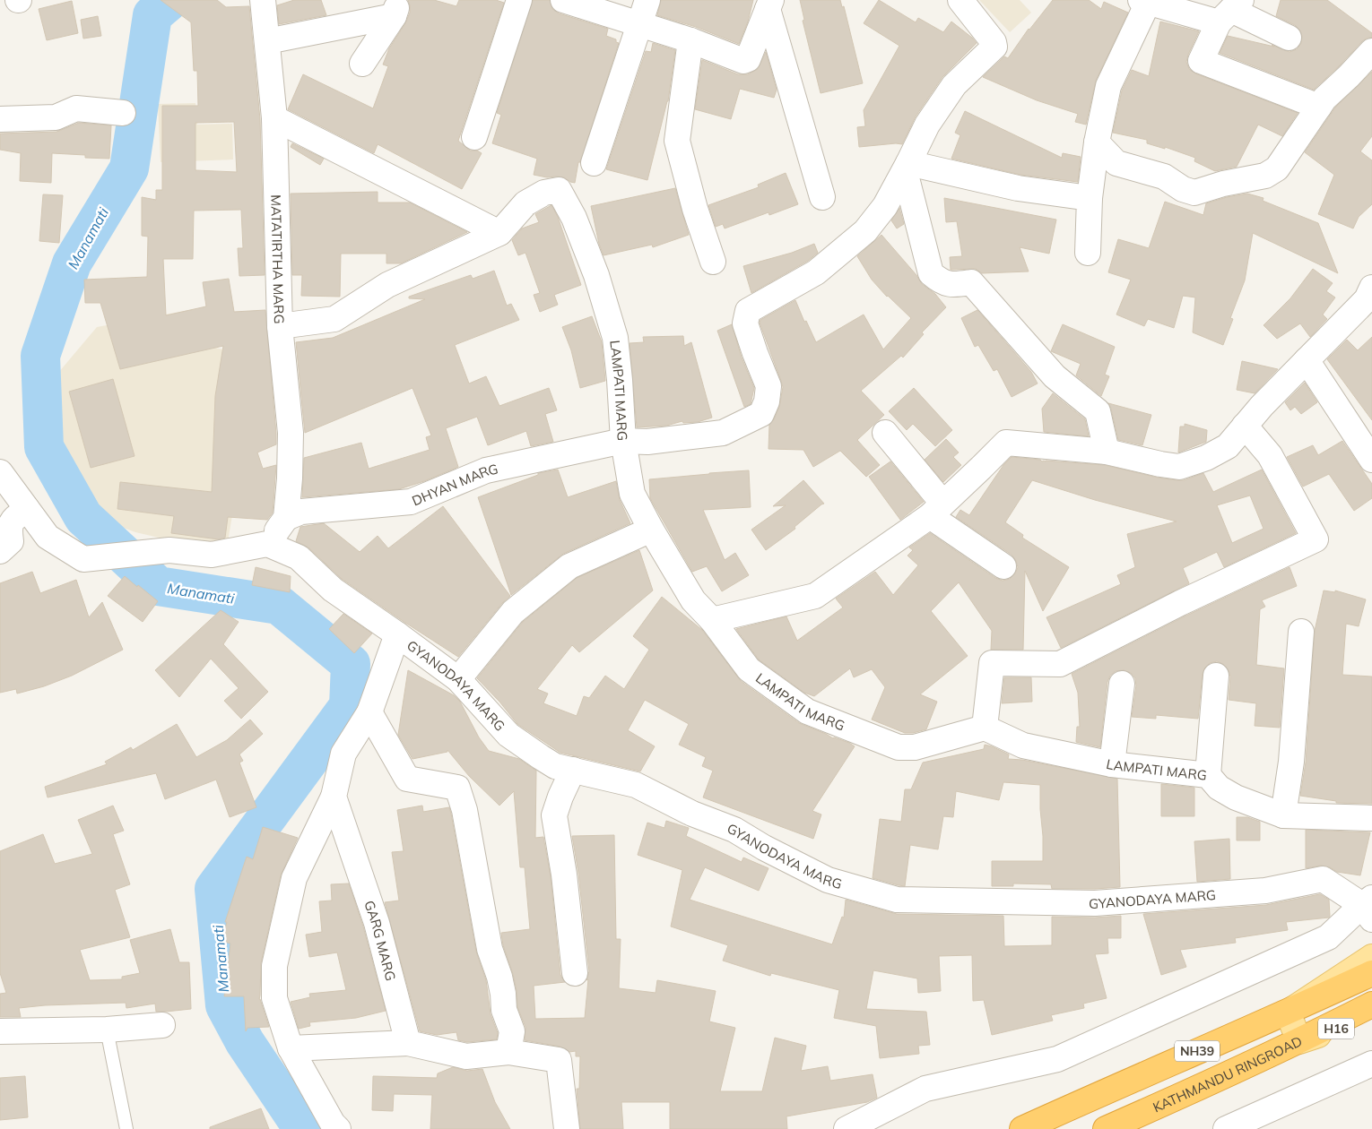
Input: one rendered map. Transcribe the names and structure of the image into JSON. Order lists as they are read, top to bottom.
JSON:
{
  "streets": {
    "highway": ["NH39", "KATHMANDU RINGROAD"],
    "main road": ["H16"],
    "street": [
      "MATATIRTHA MARG",
      "LAMPATI MARG",
      "DHYAN MARG",
      "GYANODAYA MARG",
      "GARG MARG"
    ]
  },
  "crossings": [
    ["MATATIRTHA MARG", "DHYAN MARG"],
    ["LAMPATI MARG", "DHYAN MARG"],
    ["H16", "KATHMANDU RINGROAD"]
  ],
  "water": ["Manamati"]
}
